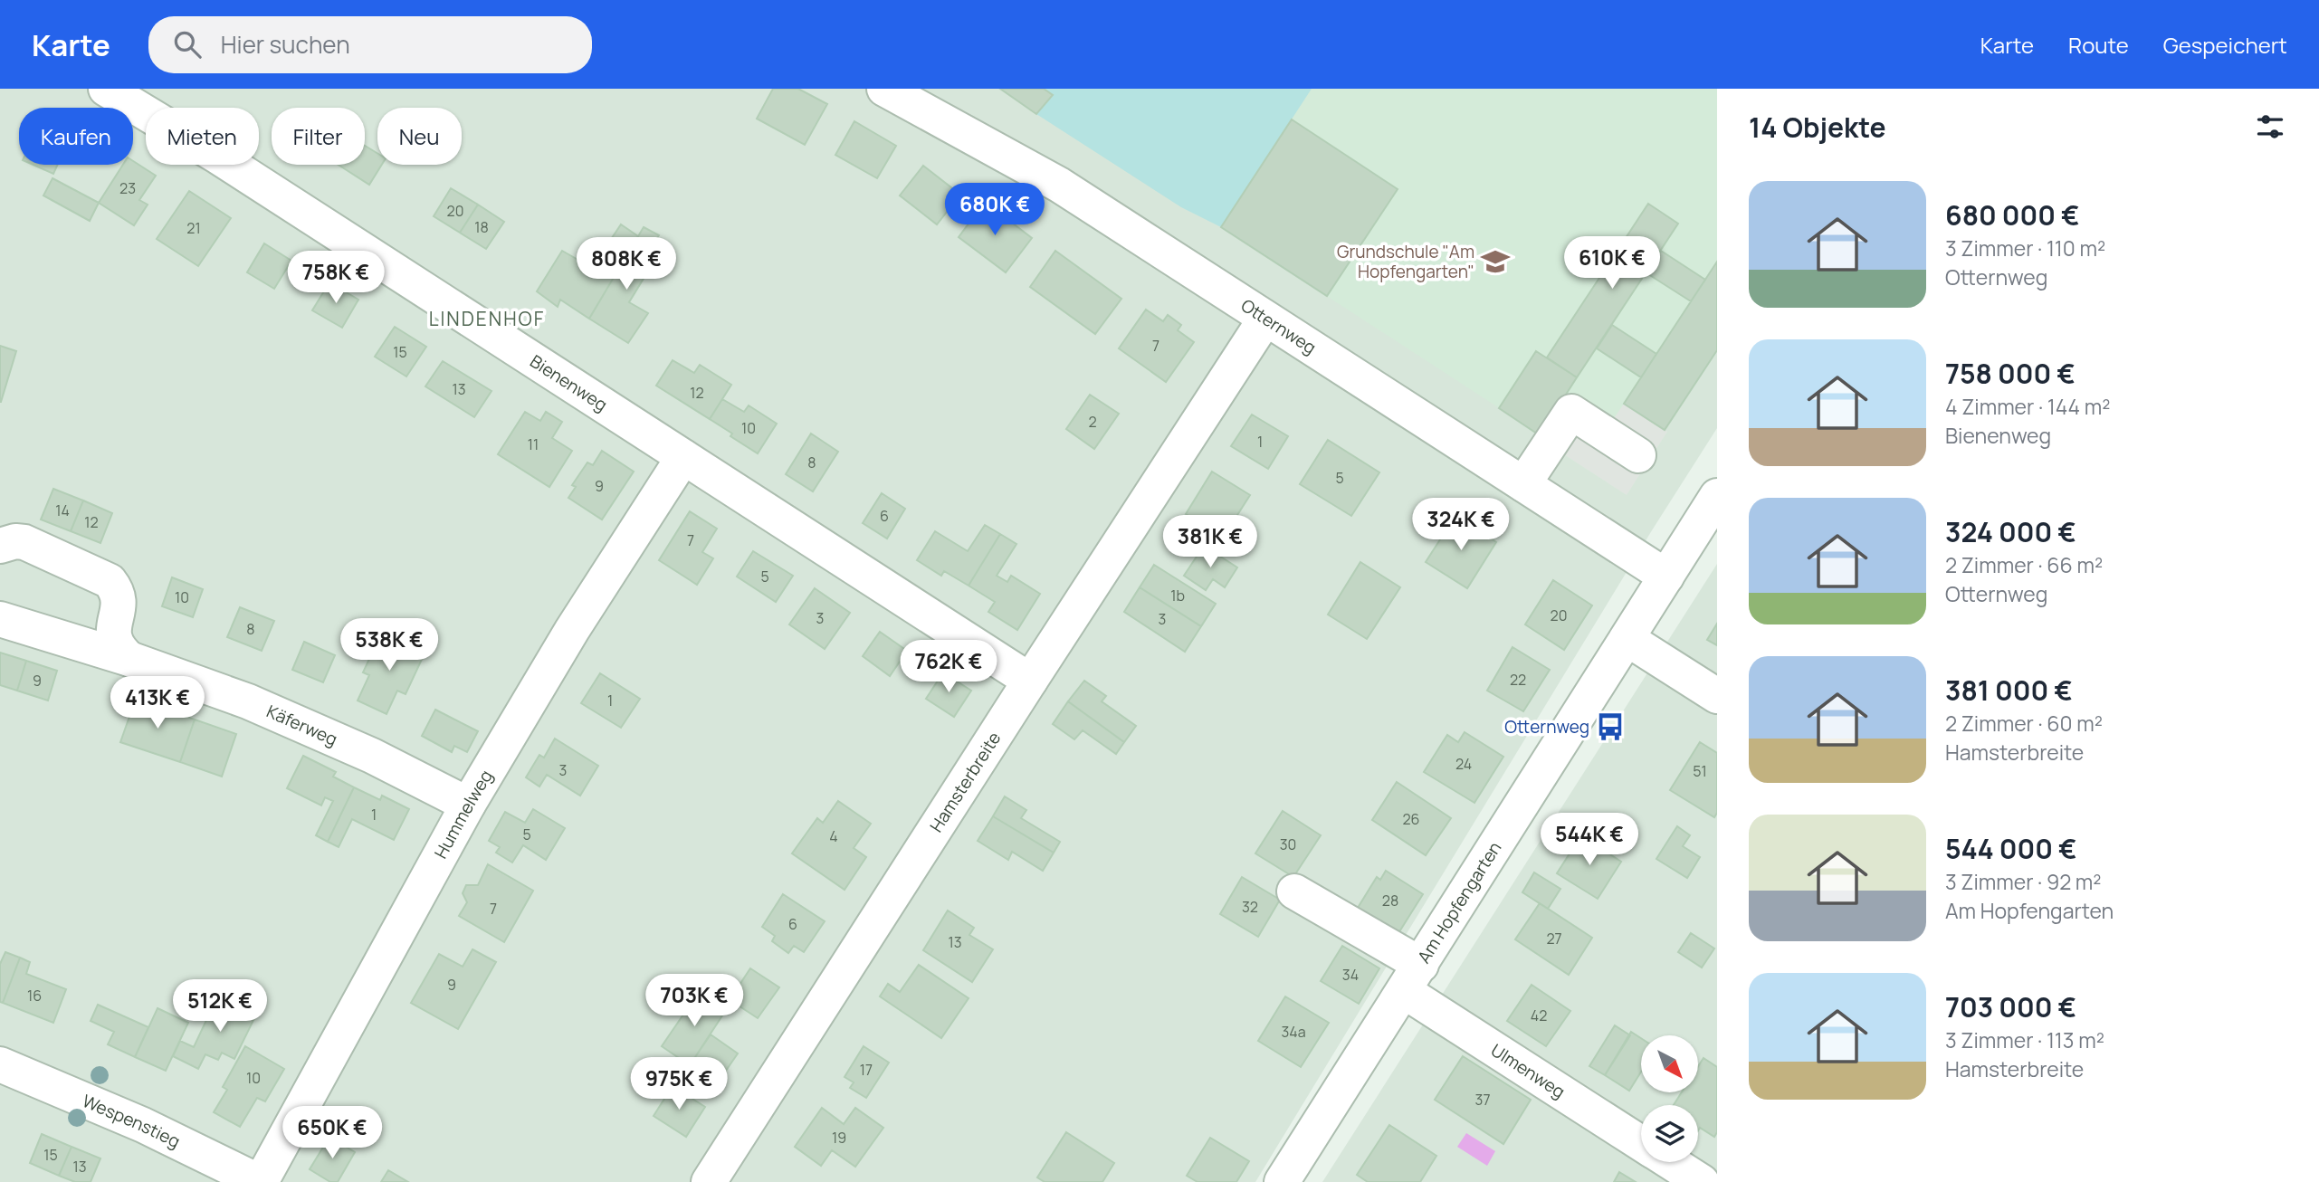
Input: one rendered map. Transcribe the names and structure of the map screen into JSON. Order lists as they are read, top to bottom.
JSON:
{
  "streets": {
    "street": [
      "Otternweg",
      "Bienenweg",
      "Käferweg",
      "Hamsterbreite",
      "Hummelweg",
      "Am Hopfengarten",
      "Ulmenweg",
      "Wespenstieg"
    ]
  },
  "crossings": [
    ["Otternweg", "Hamsterbreite"],
    ["Otternweg", "Am Hopfengarten"],
    ["Bienenweg", "Hamsterbreite"],
    ["Bienenweg", "Hummelweg"],
    ["Käferweg", "Hummelweg"],
    ["Hummelweg", "Wespenstieg"],
    ["Am Hopfengarten", "Ulmenweg"]
  ],
  "districts": ["LINDENHOF"],
  "places": {
    "school or university": ["Grundschule \"Am Hopfengarten\""],
    "bus stop": ["Otternweg"]
  },
  "house_numbers": [
    "23",
    "20",
    "18",
    "21",
    "7",
    "15",
    "13",
    "12",
    "2",
    "10",
    "1",
    "11",
    "8",
    "5",
    "9",
    "14",
    "6",
    "12",
    "7",
    "5",
    "1b",
    "10",
    "20",
    "3",
    "3",
    "8",
    "22",
    "9",
    "1",
    "24",
    "3",
    "51",
    "1",
    "26",
    "5",
    "4",
    "30",
    "28",
    "32",
    "7",
    "6",
    "27",
    "13",
    "34",
    "9",
    "16",
    "42",
    "34a",
    "17",
    "10",
    "37",
    "19",
    "15",
    "13"
  ],
  "north": "bottom right",
  "page": {
    "header": "Karte",
    "search": "Hier suchen",
    "nav": ["Karte", "Route", "Gespeichert"],
    "heading": "14 Objekte",
    "chip": [
      "Kaufen",
      "Mieten",
      "Filter",
      "Neu"
    ],
    "list": [
      {
        "name": "680 000 €",
        "note": "3 Zimmer · 110 m² · Otternweg"
      },
      {
        "name": "758 000 €",
        "note": "4 Zimmer · 144 m² · Bienenweg"
      },
      {
        "name": "324 000 €",
        "note": "2 Zimmer · 66 m² · Otternweg"
      },
      {
        "name": "381 000 €",
        "note": "2 Zimmer · 60 m² · Hamsterbreite"
      },
      {
        "name": "544 000 €",
        "note": "3 Zimmer · 92 m² · Am Hopfengarten"
      },
      {
        "name": "703 000 €",
        "note": "3 Zimmer · 113 m² · Hamsterbreite"
      }
    ],
    "price": [
      "680K €",
      "610K €",
      "808K €",
      "758K €",
      "324K €",
      "381K €",
      "538K €",
      "762K €",
      "413K €",
      "544K €",
      "703K €",
      "512K €",
      "975K €",
      "650K €"
    ]
  }
}
